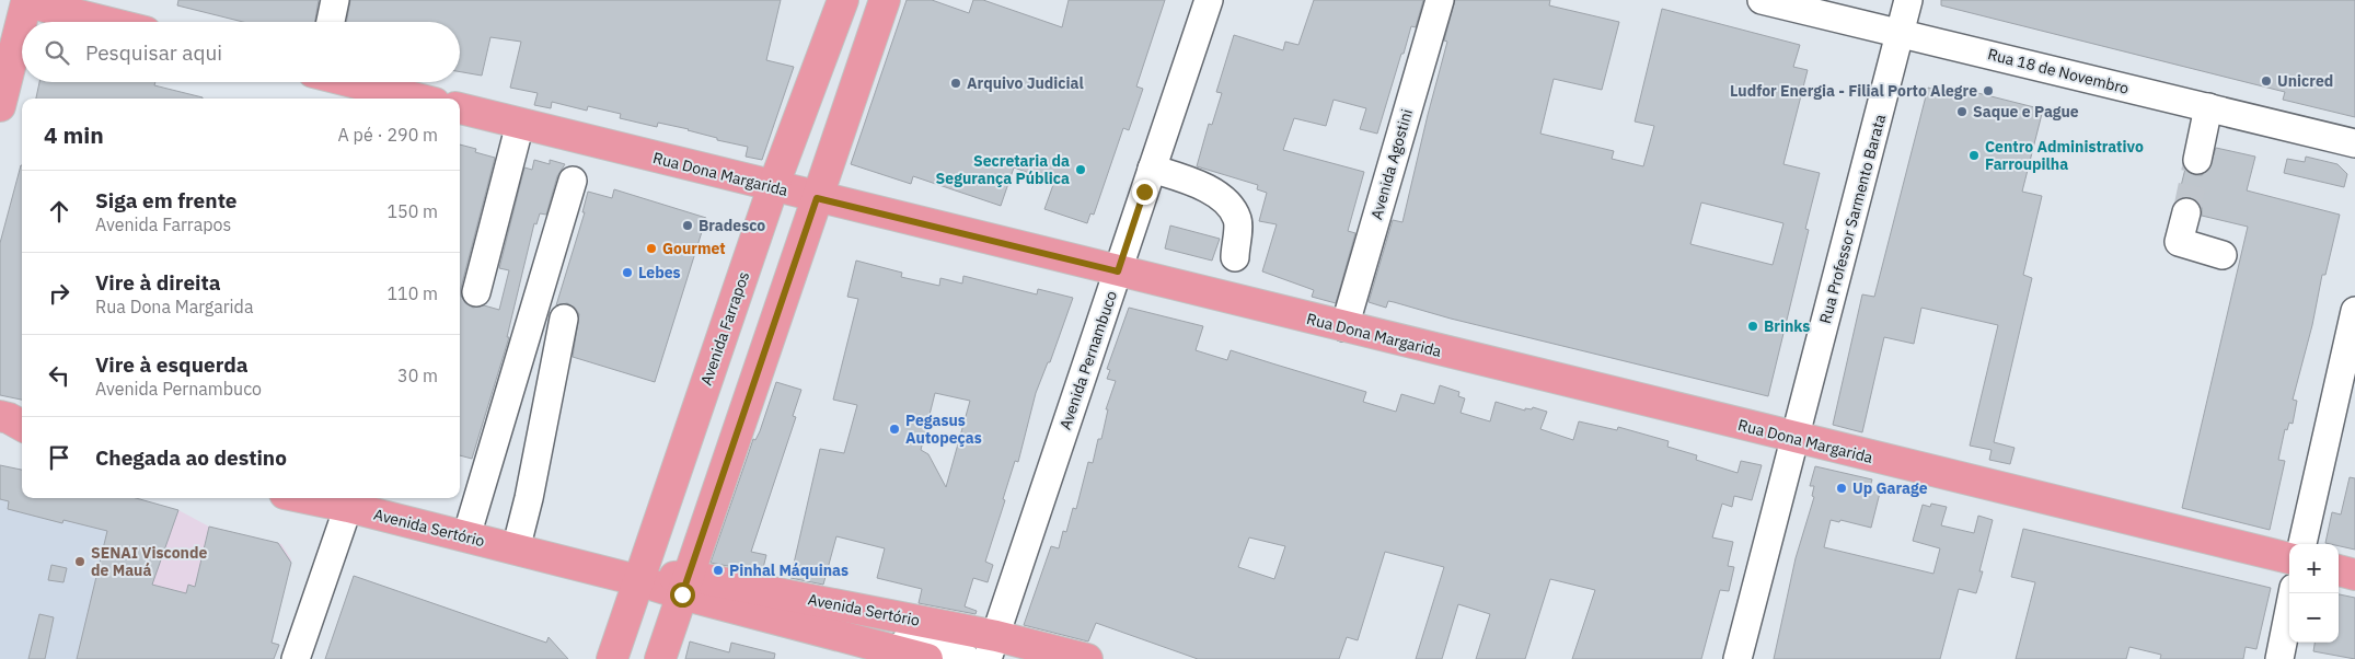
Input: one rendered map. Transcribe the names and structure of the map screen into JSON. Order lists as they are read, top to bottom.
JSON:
{
  "streets": {
    "main road": ["Rua Dona Margarida", "Avenida Farrapos", "Avenida Sertório"],
    "street": [
      "Rua 18 de Novembro",
      "Avenida Agostini",
      "Rua Professor Sarmento Barata",
      "Avenida Pernambuco"
    ]
  },
  "crossings": [
    ["Rua 18 de Novembro", "Rua Professor Sarmento Barata"],
    ["Avenida Agostini", "Rua Dona Margarida"],
    ["Rua Dona Margarida", "Rua Professor Sarmento Barata"],
    ["Rua Dona Margarida", "Avenida Farrapos"],
    ["Rua Dona Margarida", "Avenida Pernambuco"],
    ["Avenida Farrapos", "Avenida Sertório"],
    ["Avenida Pernambuco", "Avenida Sertório"]
  ],
  "places": [
    "Unicred",
    "Arquivo Judicial",
    "Ludfor Energia - Filial Porto Alegre",
    "Saque e Pague",
    "Centro Administrativo Farroupilha",
    "Secretaria da Segurança Pública",
    "Bradesco",
    "Gourmet",
    "Lebes",
    "Brinks",
    "Pegasus Autopeças",
    "Up Garage",
    "SENAI Visconde de Mauá",
    "Pinhal Máquinas"
  ],
  "page": {
    "search": "Pesquisar aqui",
    "heading": ["4 min", "A pé · 290 m"],
    "list": [
      ["Siga em frente", "Avenida Farrapos", "150 m"],
      ["Vire à direita", "Rua Dona Margarida", "110 m"],
      ["Vire à esquerda", "Avenida Pernambuco", "30 m"],
      "Chegada ao destino"
    ],
    "map_buttons": ["+", "−"]
  }
}
